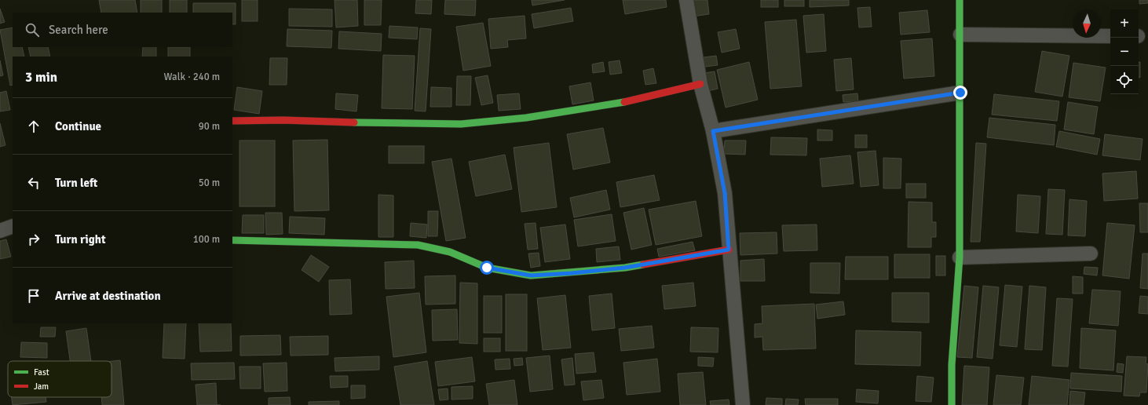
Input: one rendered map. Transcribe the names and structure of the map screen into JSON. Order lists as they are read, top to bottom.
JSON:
{
  "legend": ["Fast", "Jam"],
  "north": "bottom",
  "page": {
    "map_buttons": ["+", "−"],
    "search": "Search here",
    "heading": ["3 min", "Walk · 240 m"],
    "list": [
      ["Continue", "90 m"],
      ["Turn left", "50 m"],
      ["Turn right", "100 m"],
      "Arrive at destination"
    ]
  }
}
